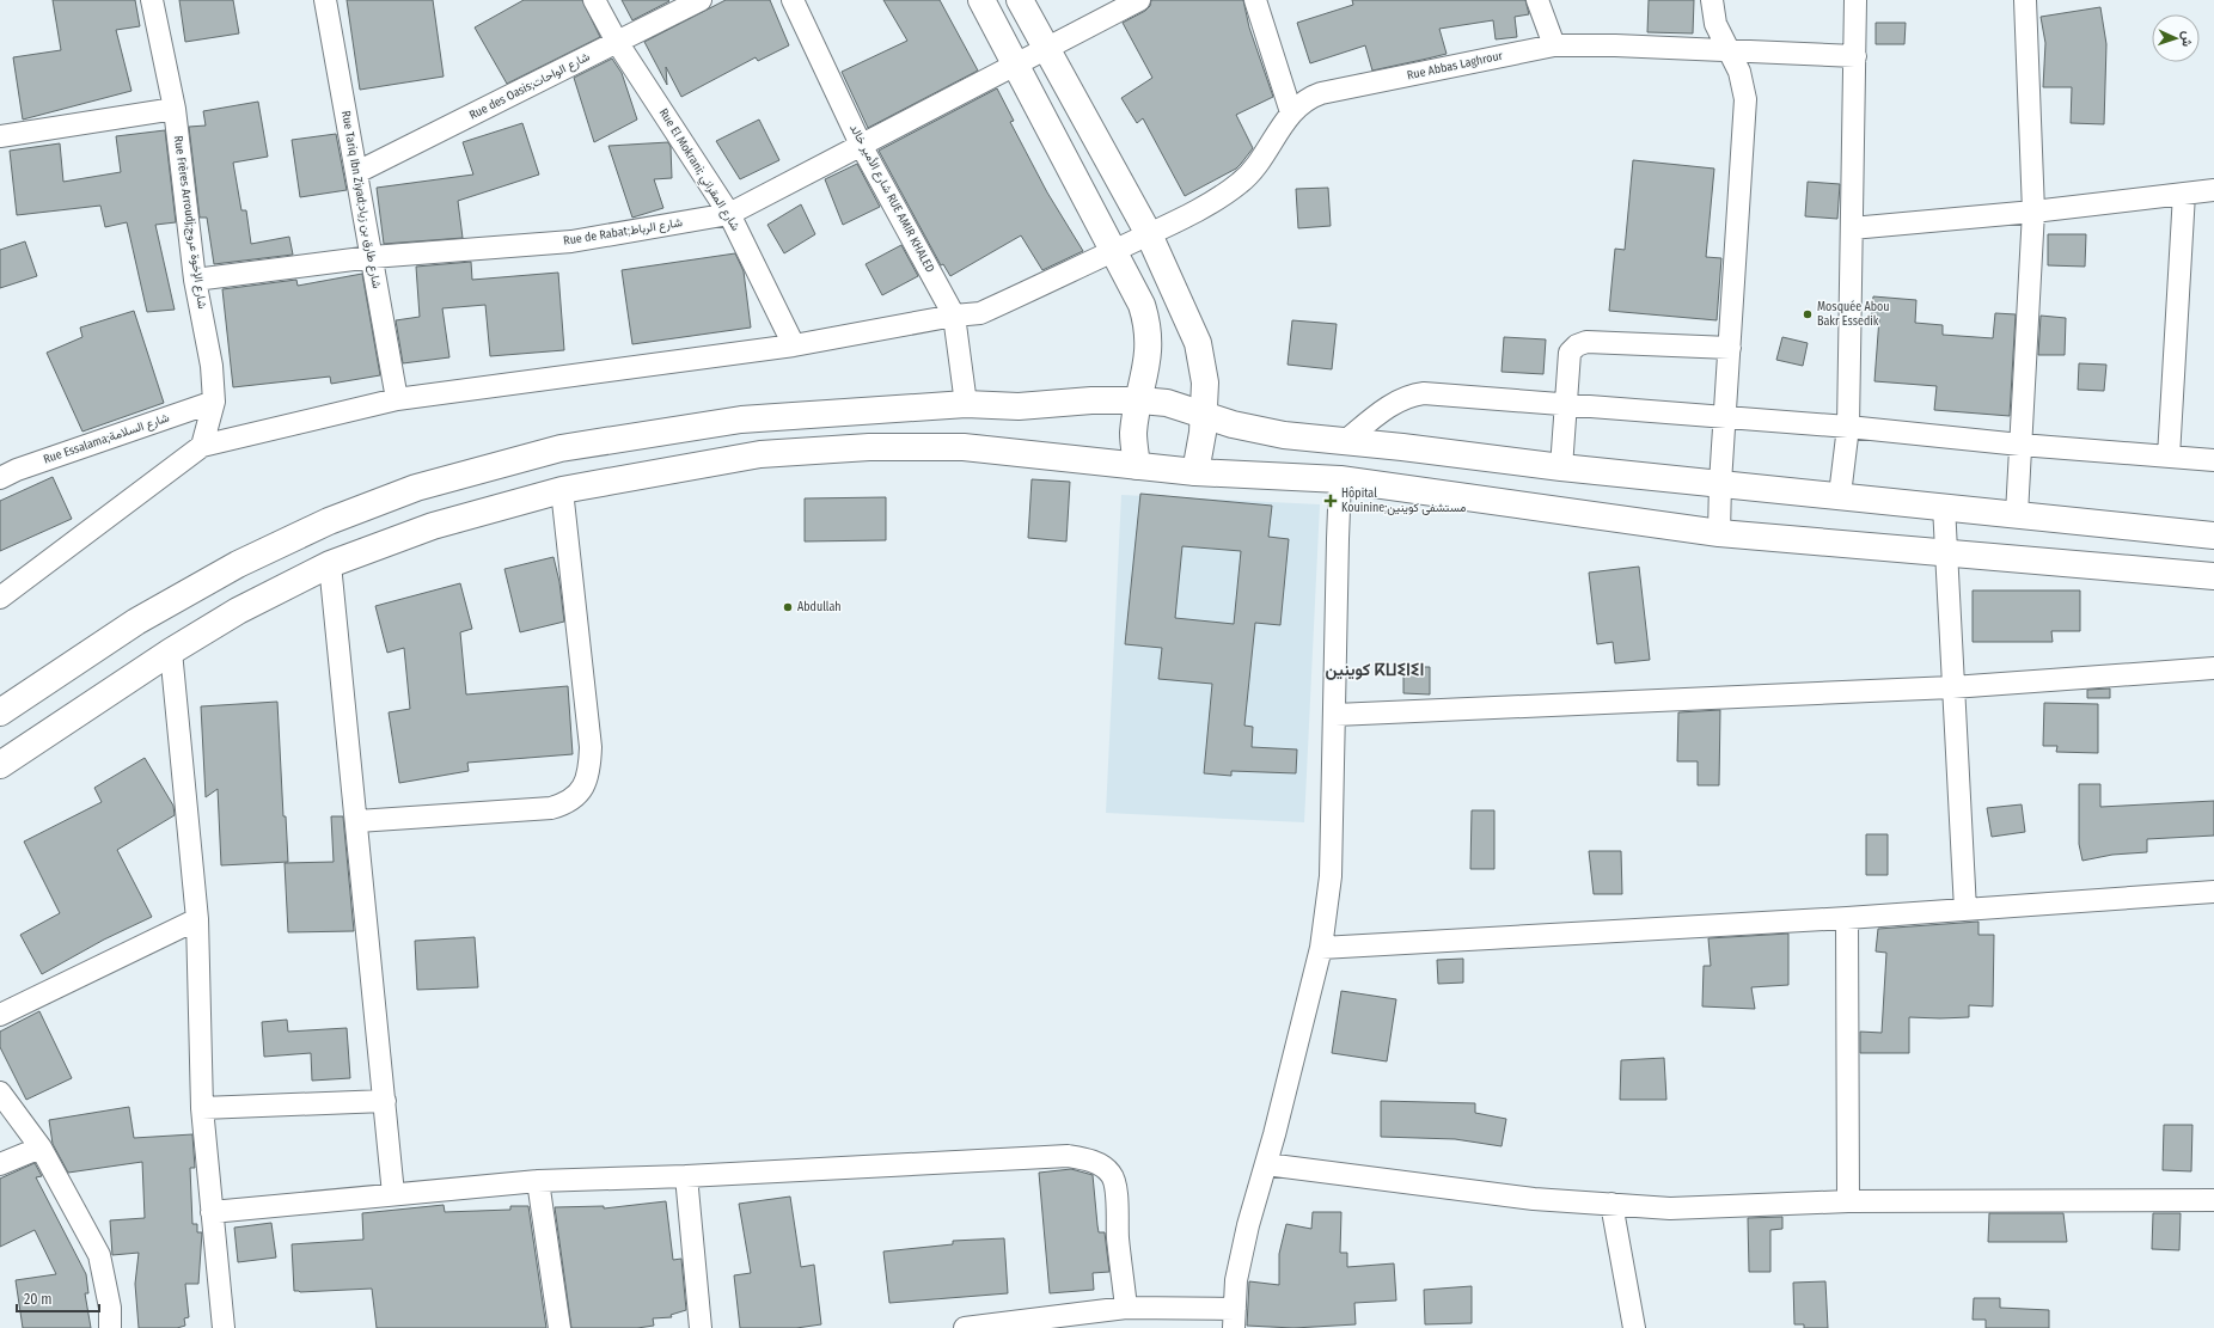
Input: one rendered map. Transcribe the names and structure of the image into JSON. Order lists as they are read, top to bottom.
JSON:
{
  "streets": {
    "street": [
      "Rue Abbas Laghrour",
      "Rue des Oasis;شارع الواحات",
      "Rue El Mokrani; شارع المقراني",
      "شارع الأمير خالد RUE AMIR KHALED",
      "Rue Tariq Ibn Ziyad;شارع طارق بن زياد",
      "Rue Frères Arroudj;شارع الإخوة عروج",
      "Rue de Rabat;شارع الرباط",
      "Rue Essalama;شارع السلامة"
    ]
  },
  "crossings": [
    ["Rue Abbas Laghrour", "Rue El Mokrani; شارع المقراني"],
    ["Rue Abbas Laghrour", "شارع الأمير خالد RUE AMIR KHALED"],
    ["Rue Abbas Laghrour", "Rue Tariq Ibn Ziyad;شارع طارق بن زياد"],
    ["Rue Abbas Laghrour", "Rue Frères Arroudj;شارع الإخوة عروج"],
    ["Rue des Oasis;شارع الواحات", "Rue El Mokrani; شارع المقراني"],
    ["Rue des Oasis;شارع الواحات", "Rue Tariq Ibn Ziyad;شارع طارق بن زياد"],
    ["Rue El Mokrani; شارع المقراني", "Rue de Rabat;شارع الرباط"],
    ["شارع الأمير خالد RUE AMIR KHALED", "Rue de Rabat;شارع الرباط"],
    ["Rue Tariq Ibn Ziyad;شارع طارق بن زياد", "Rue de Rabat;شارع الرباط"],
    ["Rue Frères Arroudj;شارع الإخوة عروج", "Rue de Rabat;شارع الرباط"],
    ["Rue Frères Arroudj;شارع الإخوة عروج", "Rue Essalama;شارع السلامة"]
  ],
  "districts": ["كوينين ⴽⵡⵉⵏⵉⵏ"],
  "places": {
    "other": ["Mosquée Abou Bakr Essedik", "Abdullah"],
    "health": ["Hôpital Kouinine;مستشفى كوينين"]
  },
  "scale_bar": "20 m",
  "north": "right"
}
